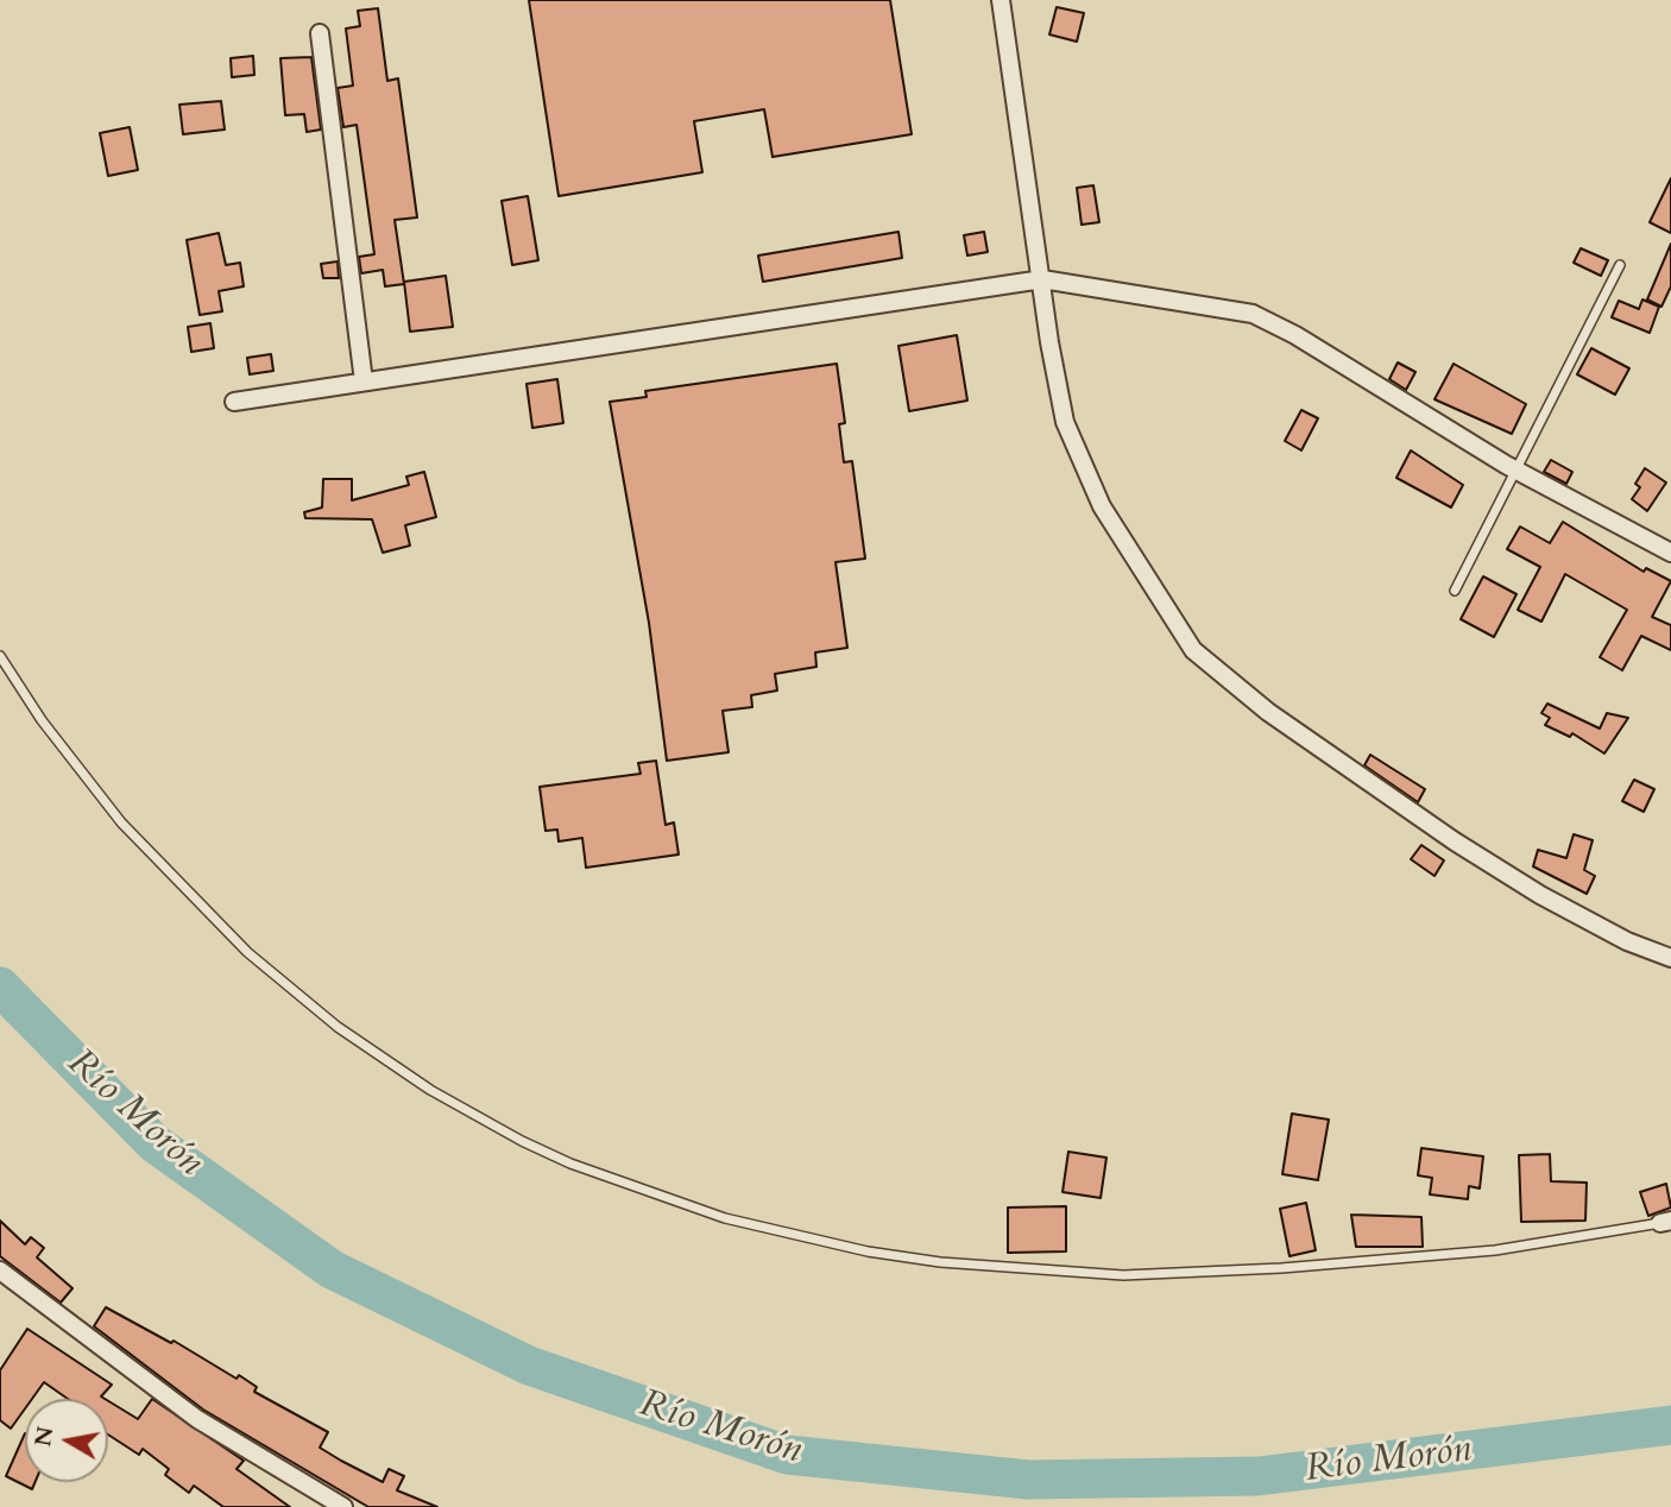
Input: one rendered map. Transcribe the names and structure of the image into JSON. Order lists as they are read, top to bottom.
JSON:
{
  "water": ["Río Morón"],
  "north": "left"
}
